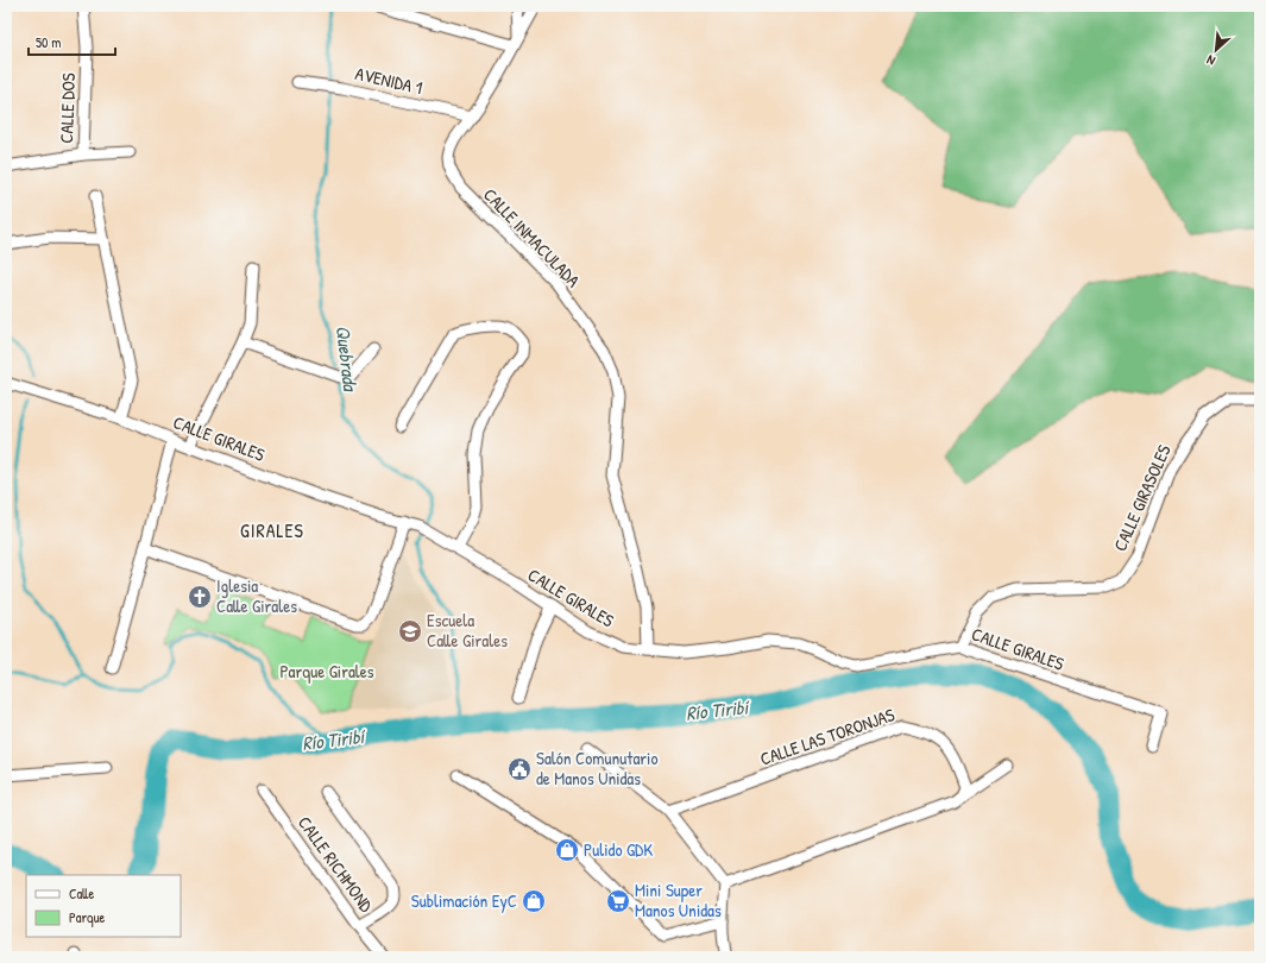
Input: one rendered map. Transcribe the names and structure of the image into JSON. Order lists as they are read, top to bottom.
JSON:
{
  "streets": {
    "street": [
      "AVENIDA 1",
      "CALLE DOS",
      "CALLE INMACULADA",
      "CALLE GIRALES",
      "CALLE GIRASOLES",
      "CALLE LAS TORONJAS",
      "CALLE RICHMOND"
    ]
  },
  "crossings": [
    ["AVENIDA 1", "CALLE INMACULADA"],
    ["CALLE INMACULADA", "CALLE GIRALES"],
    ["CALLE GIRALES", "CALLE GIRASOLES"]
  ],
  "districts": ["GIRALES"],
  "water": ["Quebrada", "Río Tiribí"],
  "parks": ["Parque Girales"],
  "places": {
    "church": ["Iglesia Calle Girales"],
    "school or university": ["Escuela Calle Girales"],
    "public building": ["Salón Comunutario de Manos Unidas"],
    "shop": ["Pulido GDK", "Sublimación EyC"],
    "supermarket": ["Mini Super Manos Unidas"]
  },
  "legend": ["Calle", "Parque"],
  "scale_bar": "50 m",
  "north": "bottom left"
}
